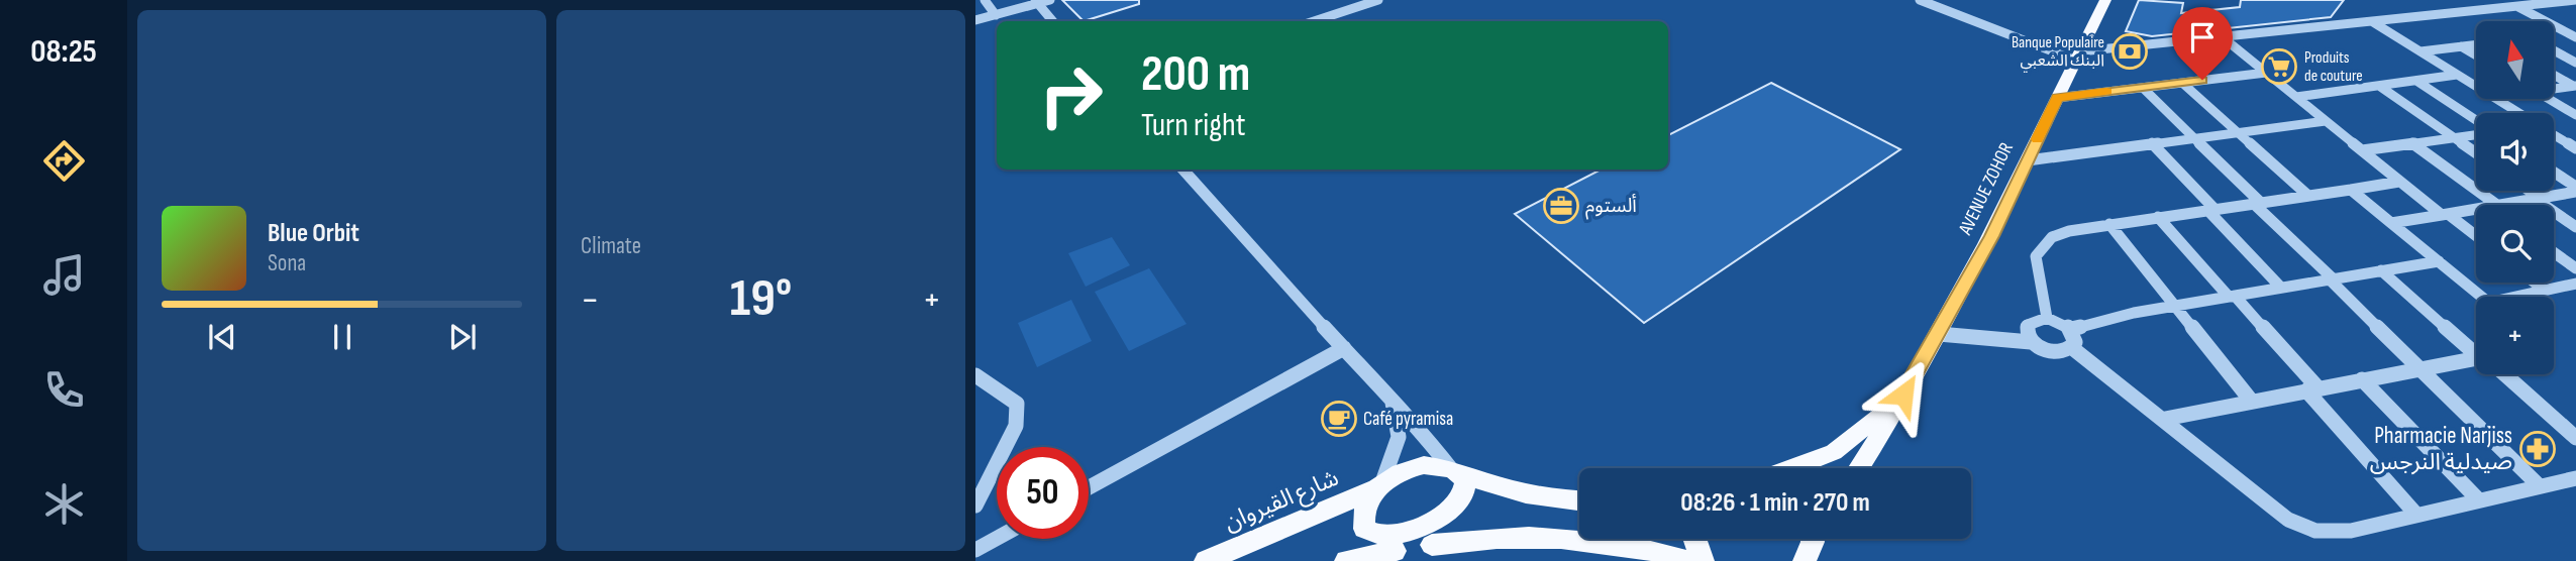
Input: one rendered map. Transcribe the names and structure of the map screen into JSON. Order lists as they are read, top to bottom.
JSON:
{
  "streets": {
    "main road": ["AVENUE ZOHOR", "شارع القيروان"]
  },
  "places": {
    "bank": ["Banque Populaire البنك الشعبي"],
    "supermarket": ["Produits de couture"],
    "office": ["ألستوم"],
    "cafe": ["Café pyramisa"],
    "pharmacy": ["Pharmacie Narjiss صيدلية النرجس"]
  },
  "north": "top",
  "page": {
    "tabs": "08:25",
    "tile": "Climate",
    "map_buttons": "+",
    "turn": ["200 m", "Turn right"],
    "song": ["Blue Orbit", "Sona"],
    "heat": ["−", "19°", "+"],
    "limit": "50",
    "trip": "08:26 · 1 min · 270 m"
  }
}
